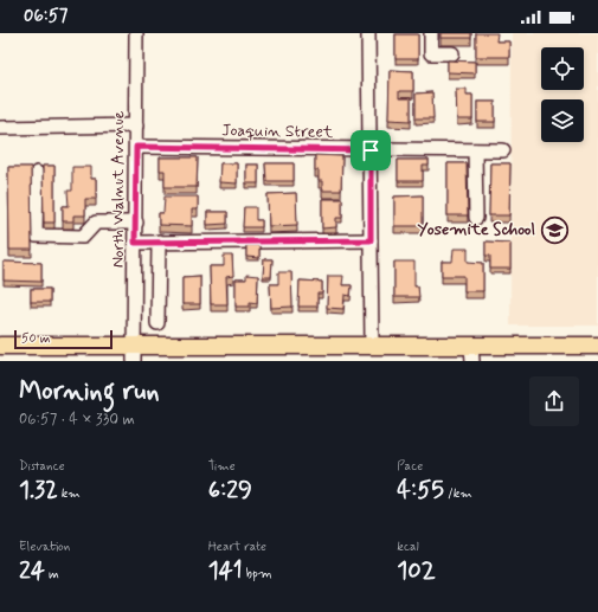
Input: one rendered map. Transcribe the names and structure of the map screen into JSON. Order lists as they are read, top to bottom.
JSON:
{
  "streets": {
    "street": ["Joaquin Street", "North Walnut Avenue"]
  },
  "crossings": [
    ["Joaquin Street", "North Walnut Avenue"]
  ],
  "places": {
    "school or university": ["Yosemite School"]
  },
  "scale_bar": "50 m",
  "page": {
    "status": "06:57",
    "scale": "50 m",
    "heading": ["Morning run", "06:57 · 4 × 330 m"],
    "stats": [
      ["Distance", "1.32 km"],
      ["Time", "6:29"],
      ["Pace", "4:55 /km"],
      ["Elevation", "24 m"],
      ["Heart rate", "141 bpm"],
      ["kcal", "102"]
    ]
  }
}
